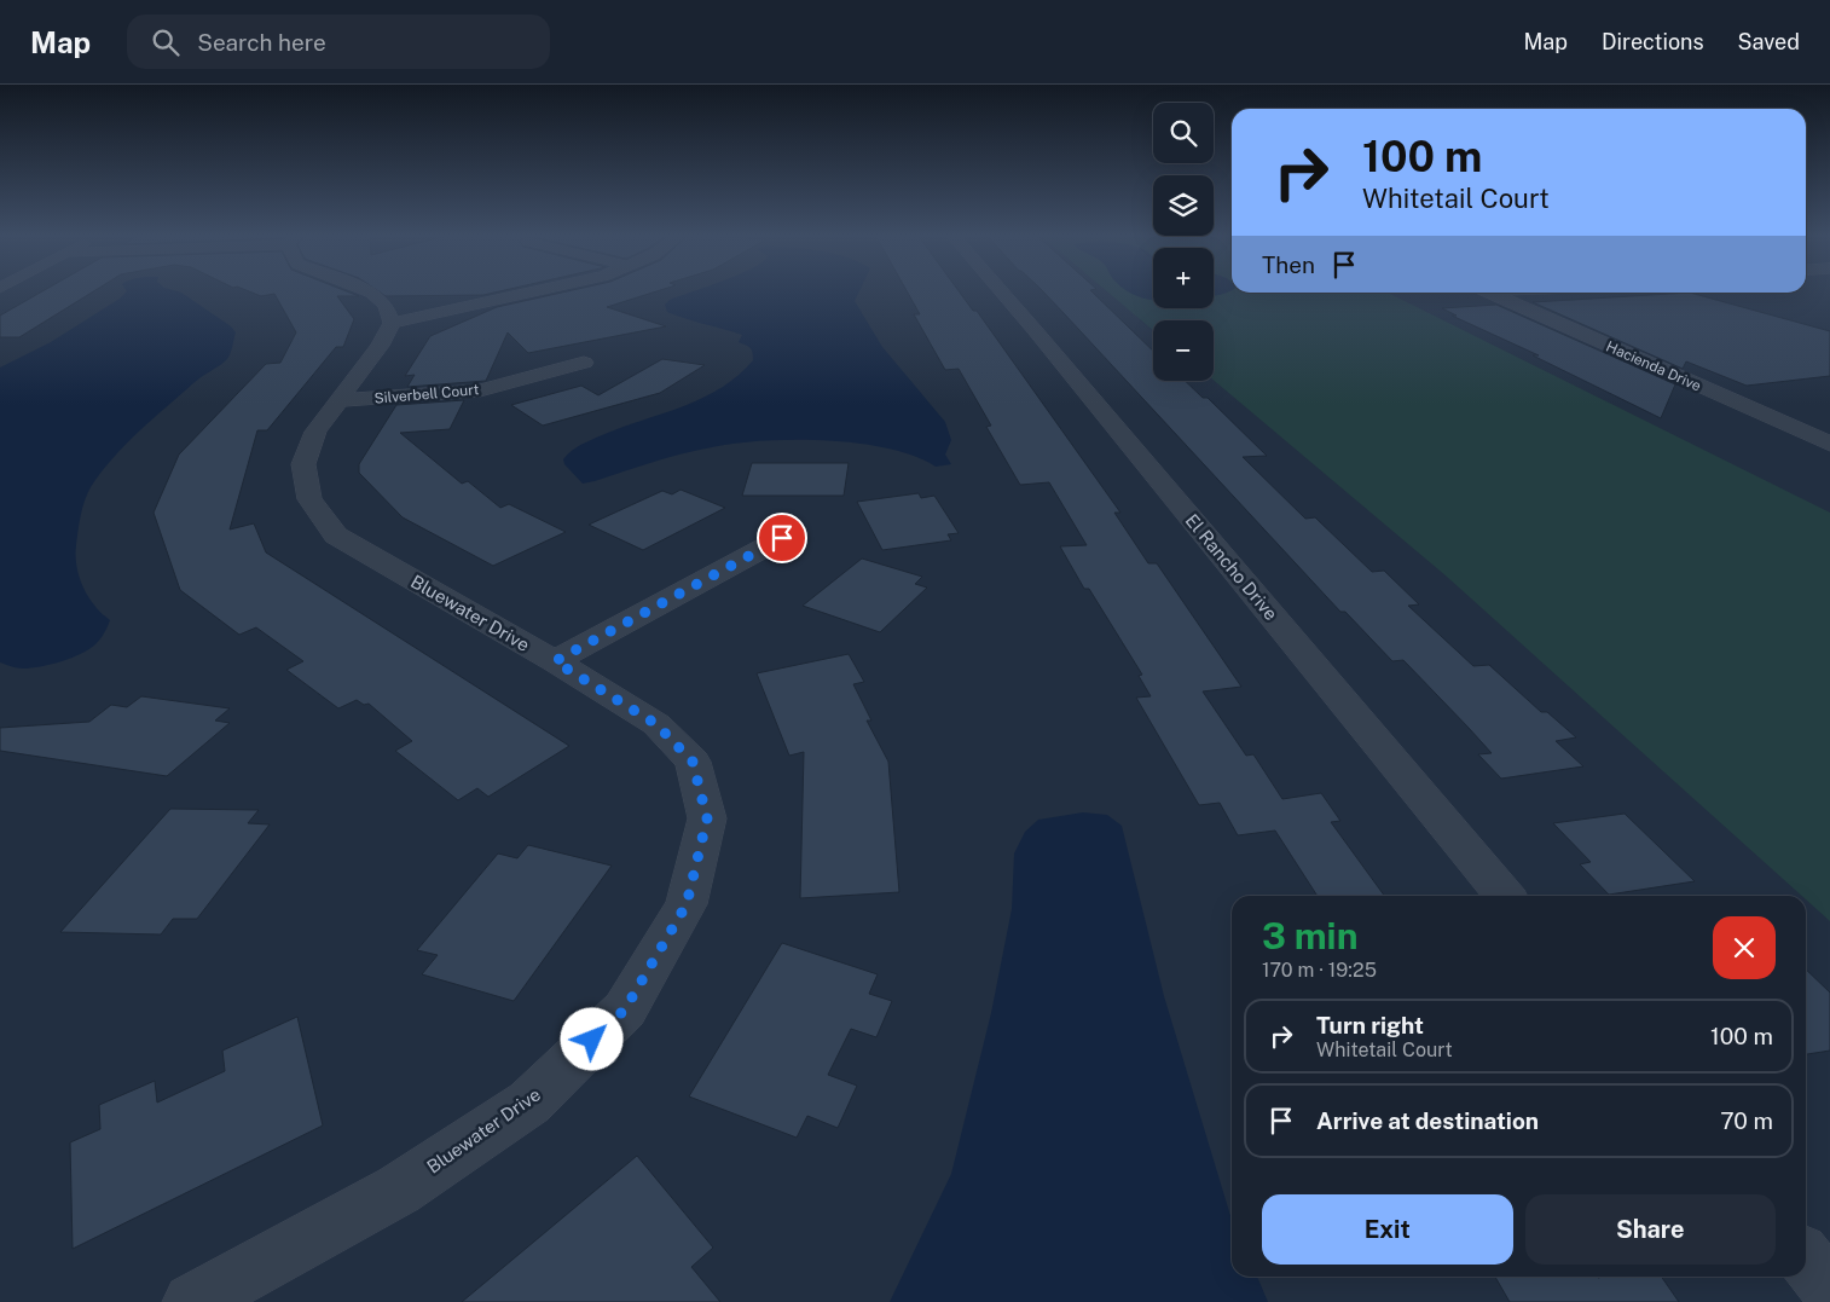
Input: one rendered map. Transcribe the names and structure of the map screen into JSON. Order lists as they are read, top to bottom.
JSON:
{
  "streets": {
    "street": [
      "Hacienda Drive",
      "Silverbell Court",
      "El Rancho Drive",
      "Bluewater Drive"
    ]
  },
  "crossings": [
    ["Silverbell Court", "Bluewater Drive"]
  ],
  "page": {
    "header": "Map",
    "search": "Search here",
    "nav": ["Map", "Directions", "Saved"],
    "map_buttons": ["+", "−"],
    "turn": ["100 m", "Whitetail Court"],
    "then": "Then",
    "heading": ["3 min", "170 m · 19:25"],
    "list": [
      {
        "name": "Turn right",
        "note": "Whitetail Court",
        "value": "100 m"
      },
      {
        "name": "Arrive at destination",
        "value": "70 m"
      }
    ],
    "buttons": ["Exit", "Share"]
  }
}
